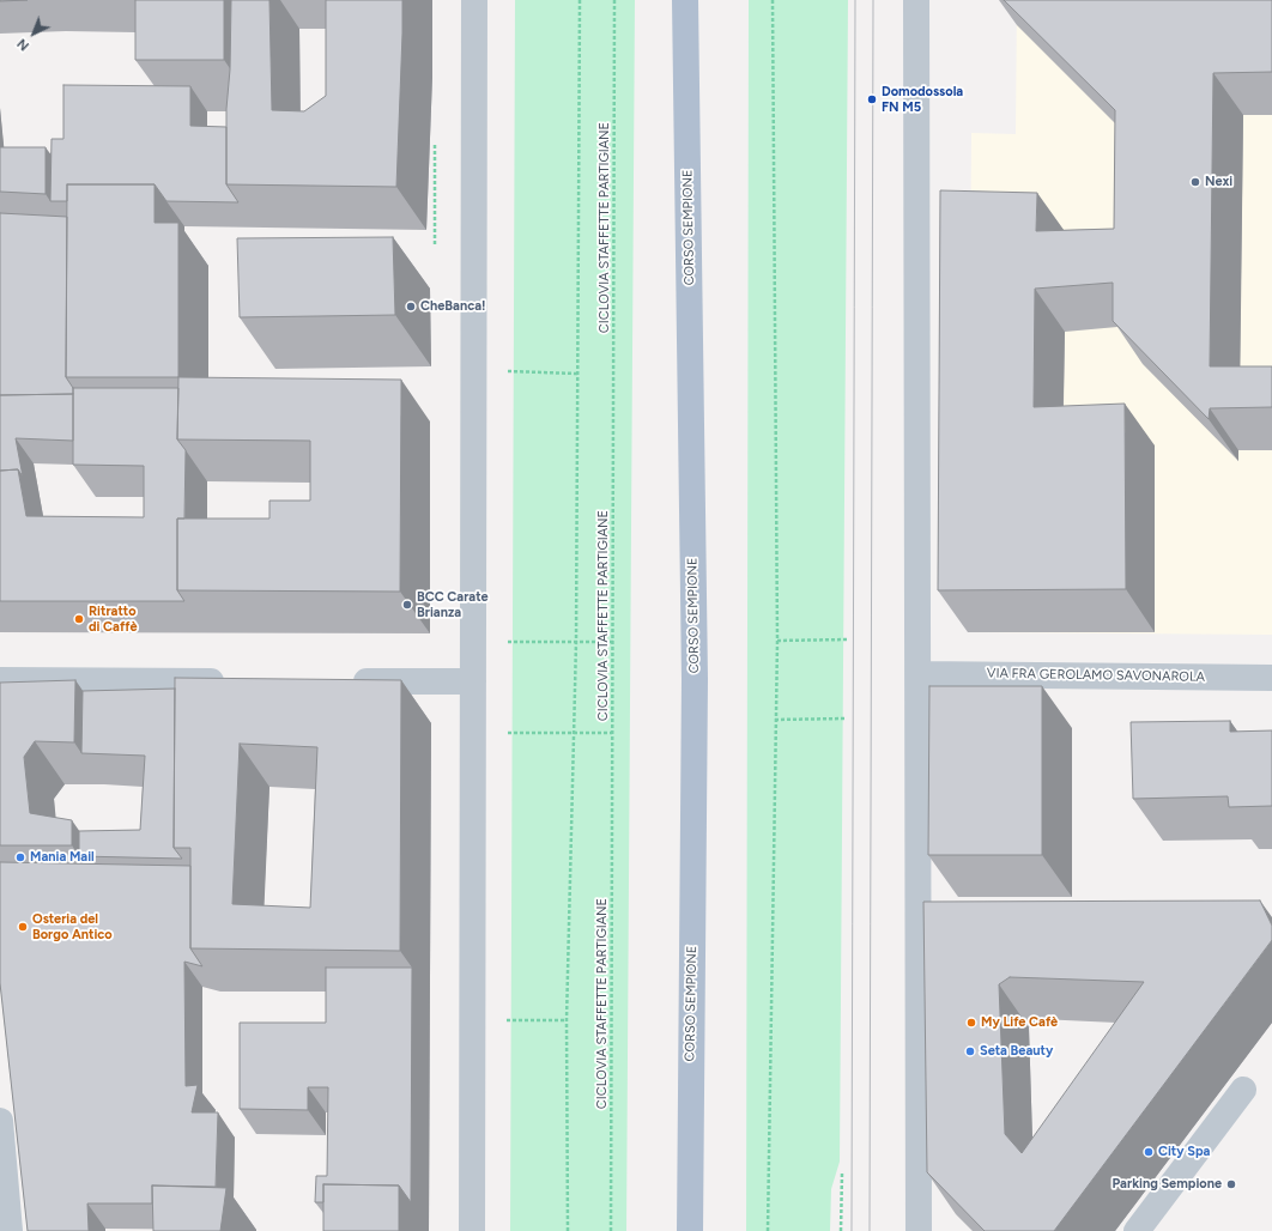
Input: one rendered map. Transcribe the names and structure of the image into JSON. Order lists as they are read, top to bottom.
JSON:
{
  "streets": {
    "main road": ["CORSO SEMPIONE"],
    "street": ["VIA FRA GEROLAMO SAVONAROLA"],
    "path": ["CICLOVIA STAFFETTE PARTIGIANE"]
  },
  "places": [
    "Domodossola FN M5",
    "Nexi",
    "CheBanca!",
    "BCC Carate Brianza",
    "Ritratto di Caffè",
    "Mania Mail",
    "Osteria del Borgo Antico",
    "My Life Cafè",
    "Seta Beauty",
    "City Spa",
    "Parking Sempione"
  ],
  "north": "bottom left"
}
